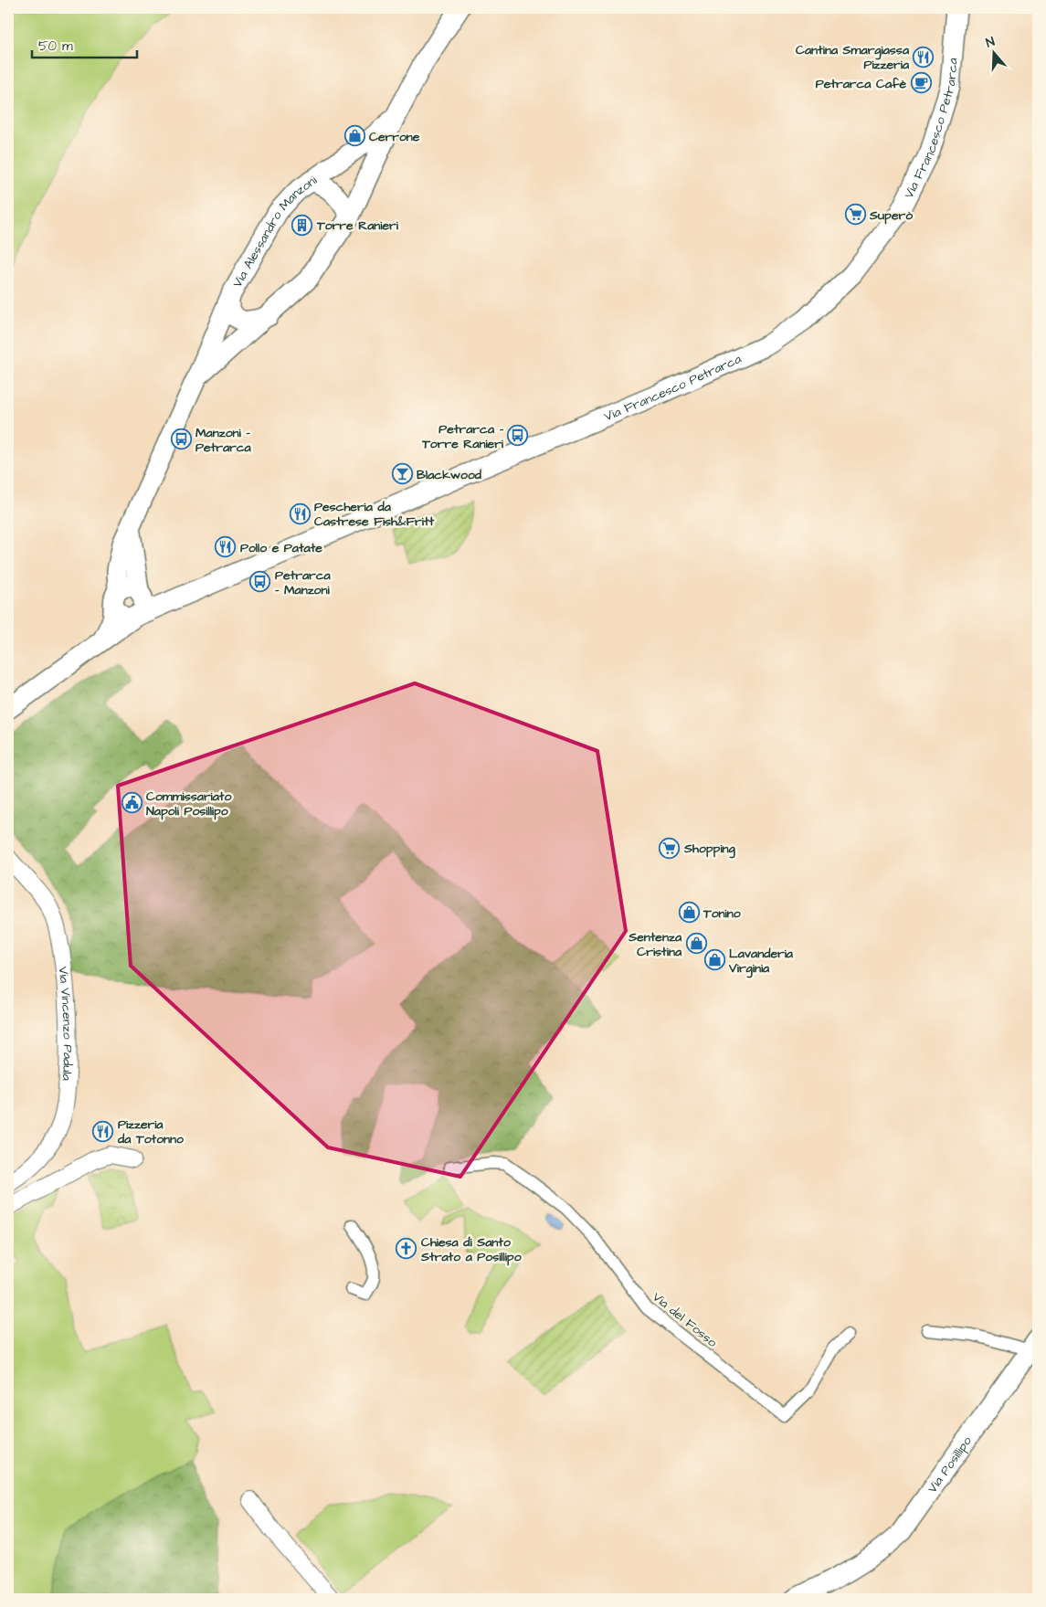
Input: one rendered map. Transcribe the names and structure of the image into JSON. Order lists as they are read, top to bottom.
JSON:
{
  "streets": {
    "street": [
      "Via Francesco Petrarca",
      "Via Alessandro Manzoni",
      "Via Vincenzo Padula",
      "Via del Fosso",
      "Via Posillipo"
    ]
  },
  "crossings": [
    ["Via Francesco Petrarca", "Via Alessandro Manzoni"]
  ],
  "places": {
    "restaurant": [
      "Cantina Smargiassa Pizzeria",
      "Pescheria da Castrese Fish&Fritt",
      "Pollo e Patate",
      "Pizzeria da Totonno"
    ],
    "cafe": ["Petrarca Cafè"],
    "shop": [
      "Cerrone",
      "Tonino",
      "Sentenza Cristina",
      "Lavanderia Virginia"
    ],
    "supermarket": ["Superò", "Shopping"],
    "building": ["Torre Ranieri"],
    "bus stop": ["Petrarca - Torre Ranieri", "Manzoni - Petrarca", "Petrarca - Manzoni"],
    "bar": ["Blackwood"],
    "public building": ["Commissariato Napoli Posillipo"],
    "church": ["Chiesa di Santo Strato a Posillipo"]
  },
  "scale_bar": "50 m",
  "north": "top"
}
